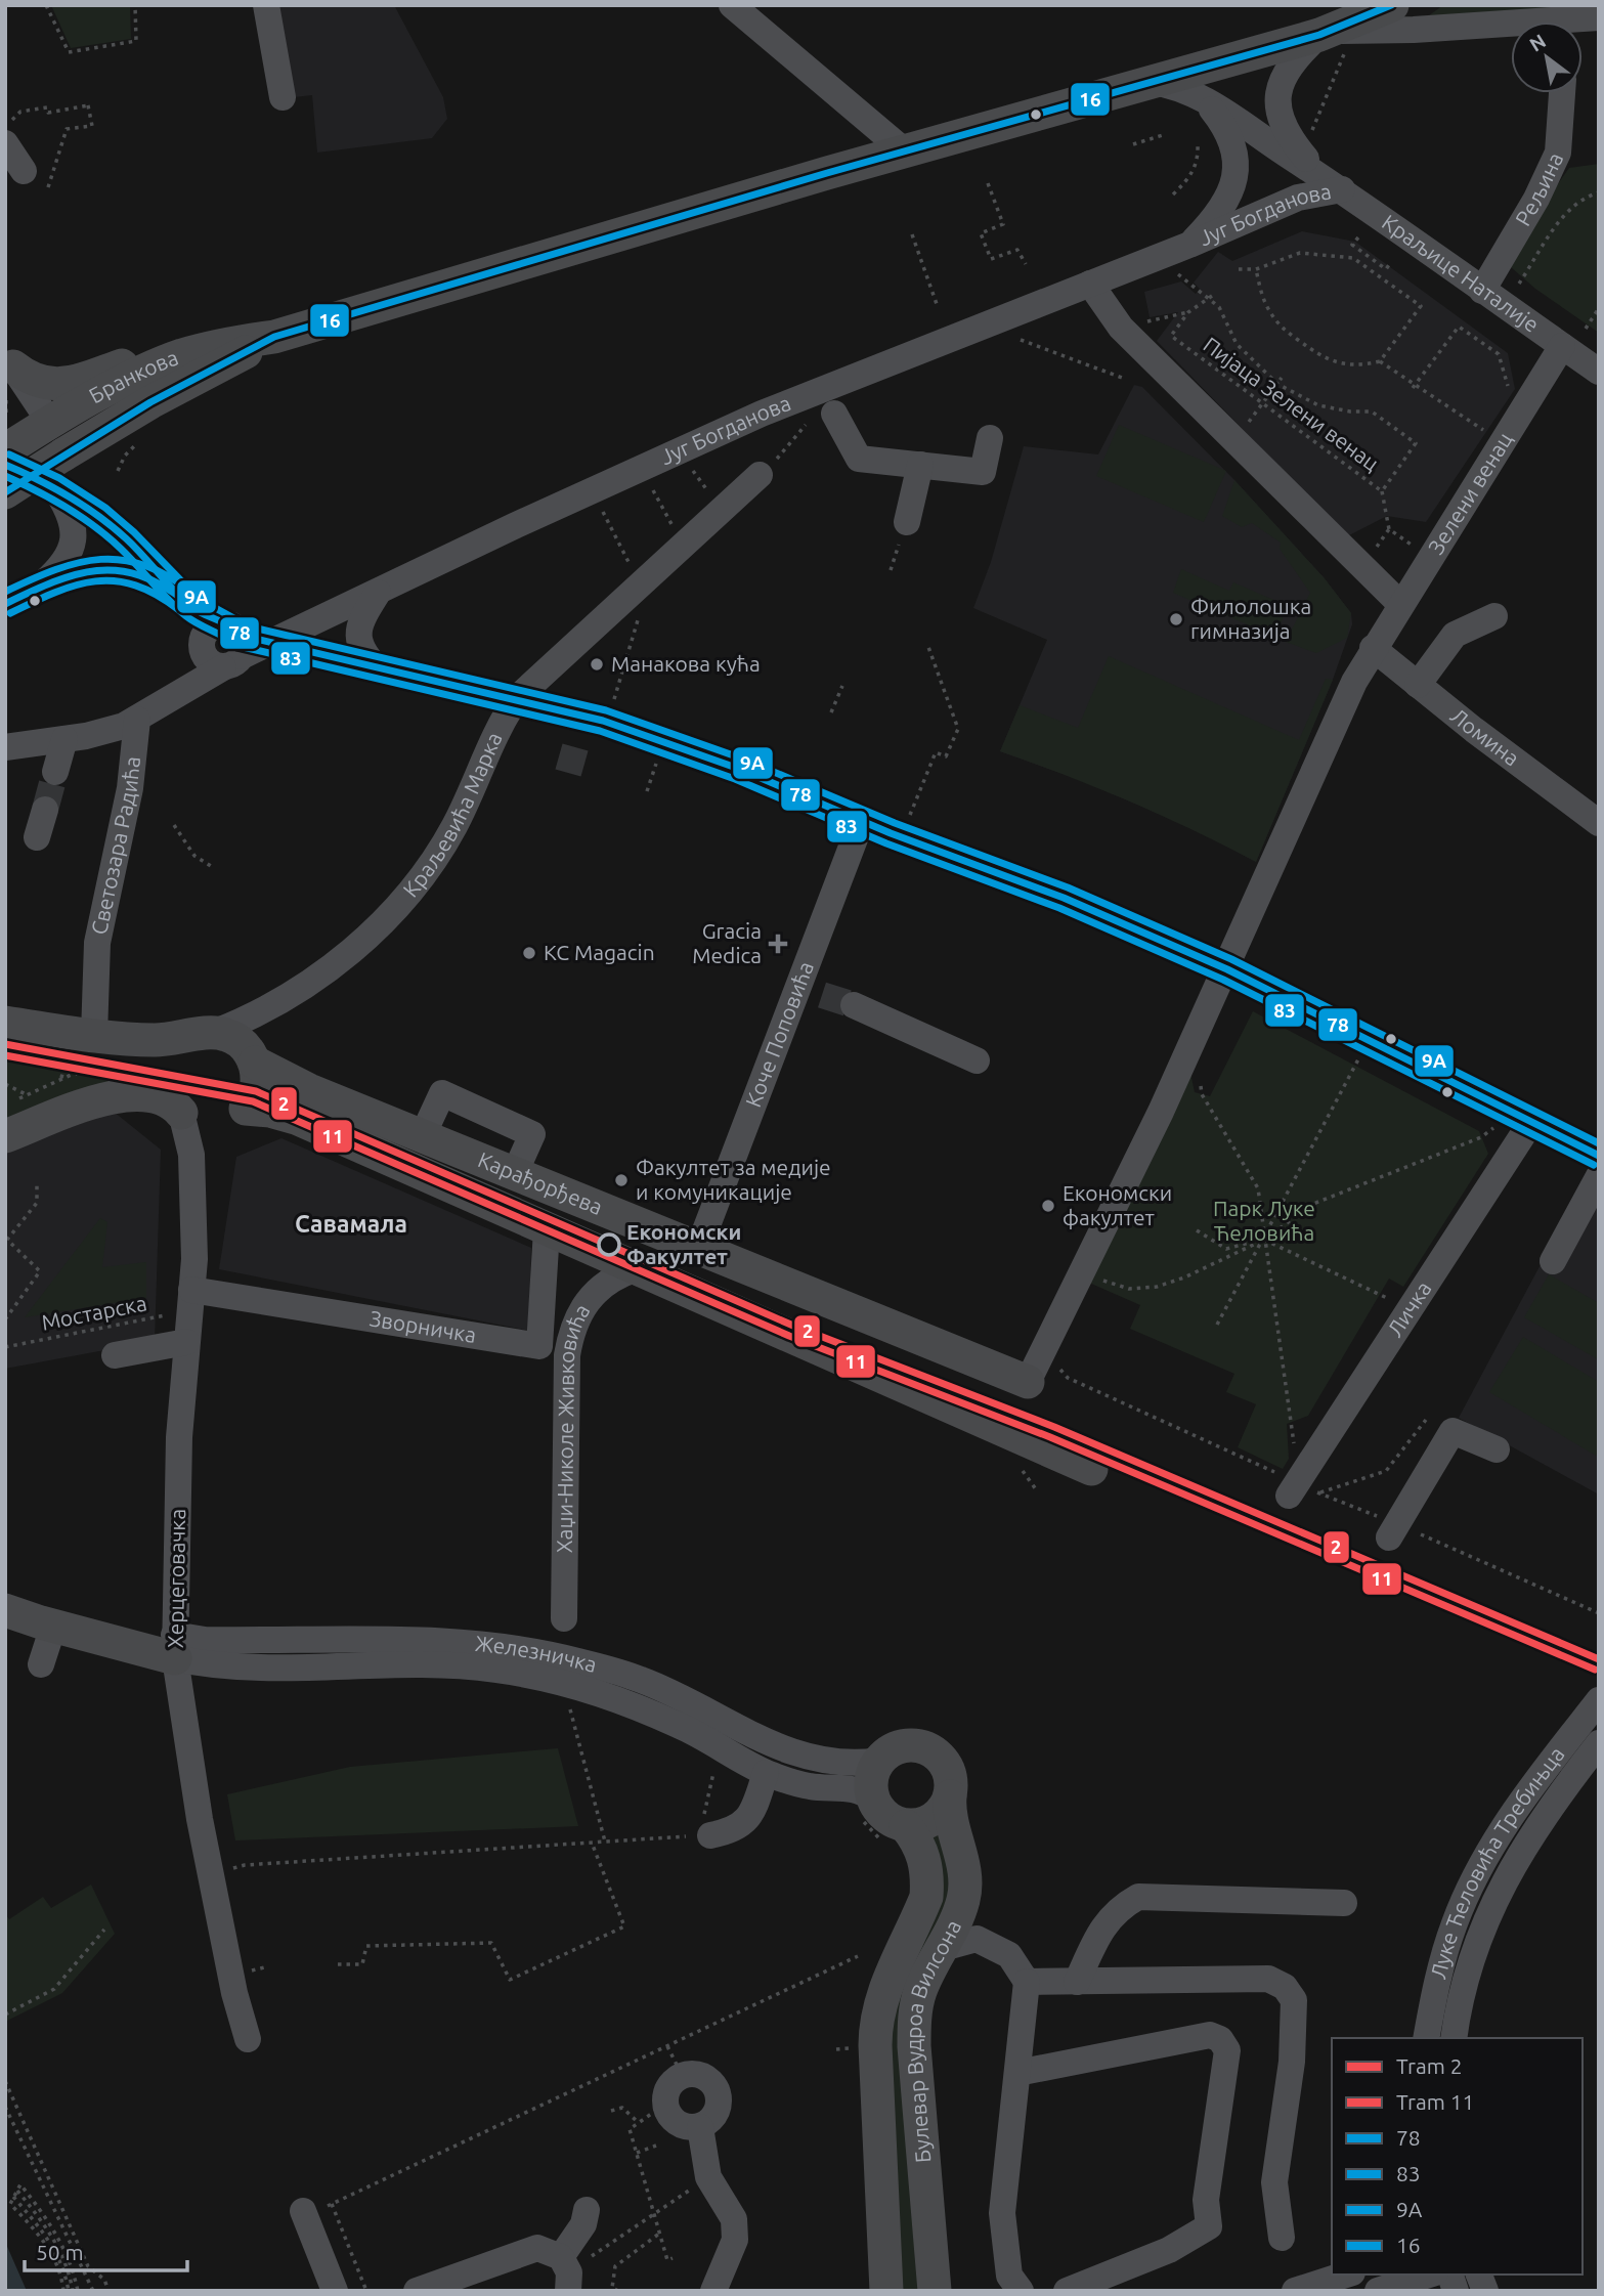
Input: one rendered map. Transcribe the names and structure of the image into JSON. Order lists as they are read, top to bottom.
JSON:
{
  "streets": {
    "main road": ["Бранкова", "Карађорђева", "Булевар Вудроа Вилсона"],
    "street": [
      "Рељина",
      "Југ Богданова",
      "Краљице Наталије",
      "Зелени венац",
      "Ломина",
      "Краљевића Марка",
      "Светозара Радића",
      "Коче Поповића",
      "Личка",
      "Зворничка",
      "Хаџи-Николе Живковића",
      "Херцеговачка",
      "Железничка",
      "Луке Ћеловића Требињца"
    ],
    "path": ["Пијаца Зелени венац", "Мостарска"]
  },
  "crossings": [
    ["Рељина", "Краљице Наталије"],
    ["Југ Богданова", "Краљице Наталије"],
    ["Краљице Наталије", "Зелени венац"],
    ["Зелени венац", "Ломина"],
    ["Зелени венац", "Карађорђева"],
    ["Краљевића Марка", "Карађорђева"],
    ["Коче Поповића", "Карађорђева"],
    ["Карађорђева", "Зворничка"],
    ["Карађорђева", "Хаџи-Николе Живковића"],
    ["Мостарска", "Зворничка"],
    ["Мостарска", "Херцеговачка"],
    ["Зворничка", "Херцеговачка"],
    ["Херцеговачка", "Железничка"],
    ["Железничка", "Булевар Вудроа Вилсона"]
  ],
  "districts": ["Савамала"],
  "parks": ["Парк Луке Ћеловића"],
  "places": {
    "other": [
      "Филолошка гимназија",
      "Манакова кућа",
      "KC Magacin",
      "Факултет за медије и комуникације",
      "Економски факултет",
      "Економски Факултет"
    ],
    "health": ["Gracia Medica"]
  },
  "lines": [
    "transit line 16",
    "transit line 9A",
    "transit line 78",
    "transit line 83",
    "tram line 2",
    "tram line 11"
  ],
  "legend": [
    "Tram 2",
    "Tram 11",
    "78",
    "83",
    "9A",
    "16"
  ],
  "scale_bar": "50 m",
  "north": "top left"
}
